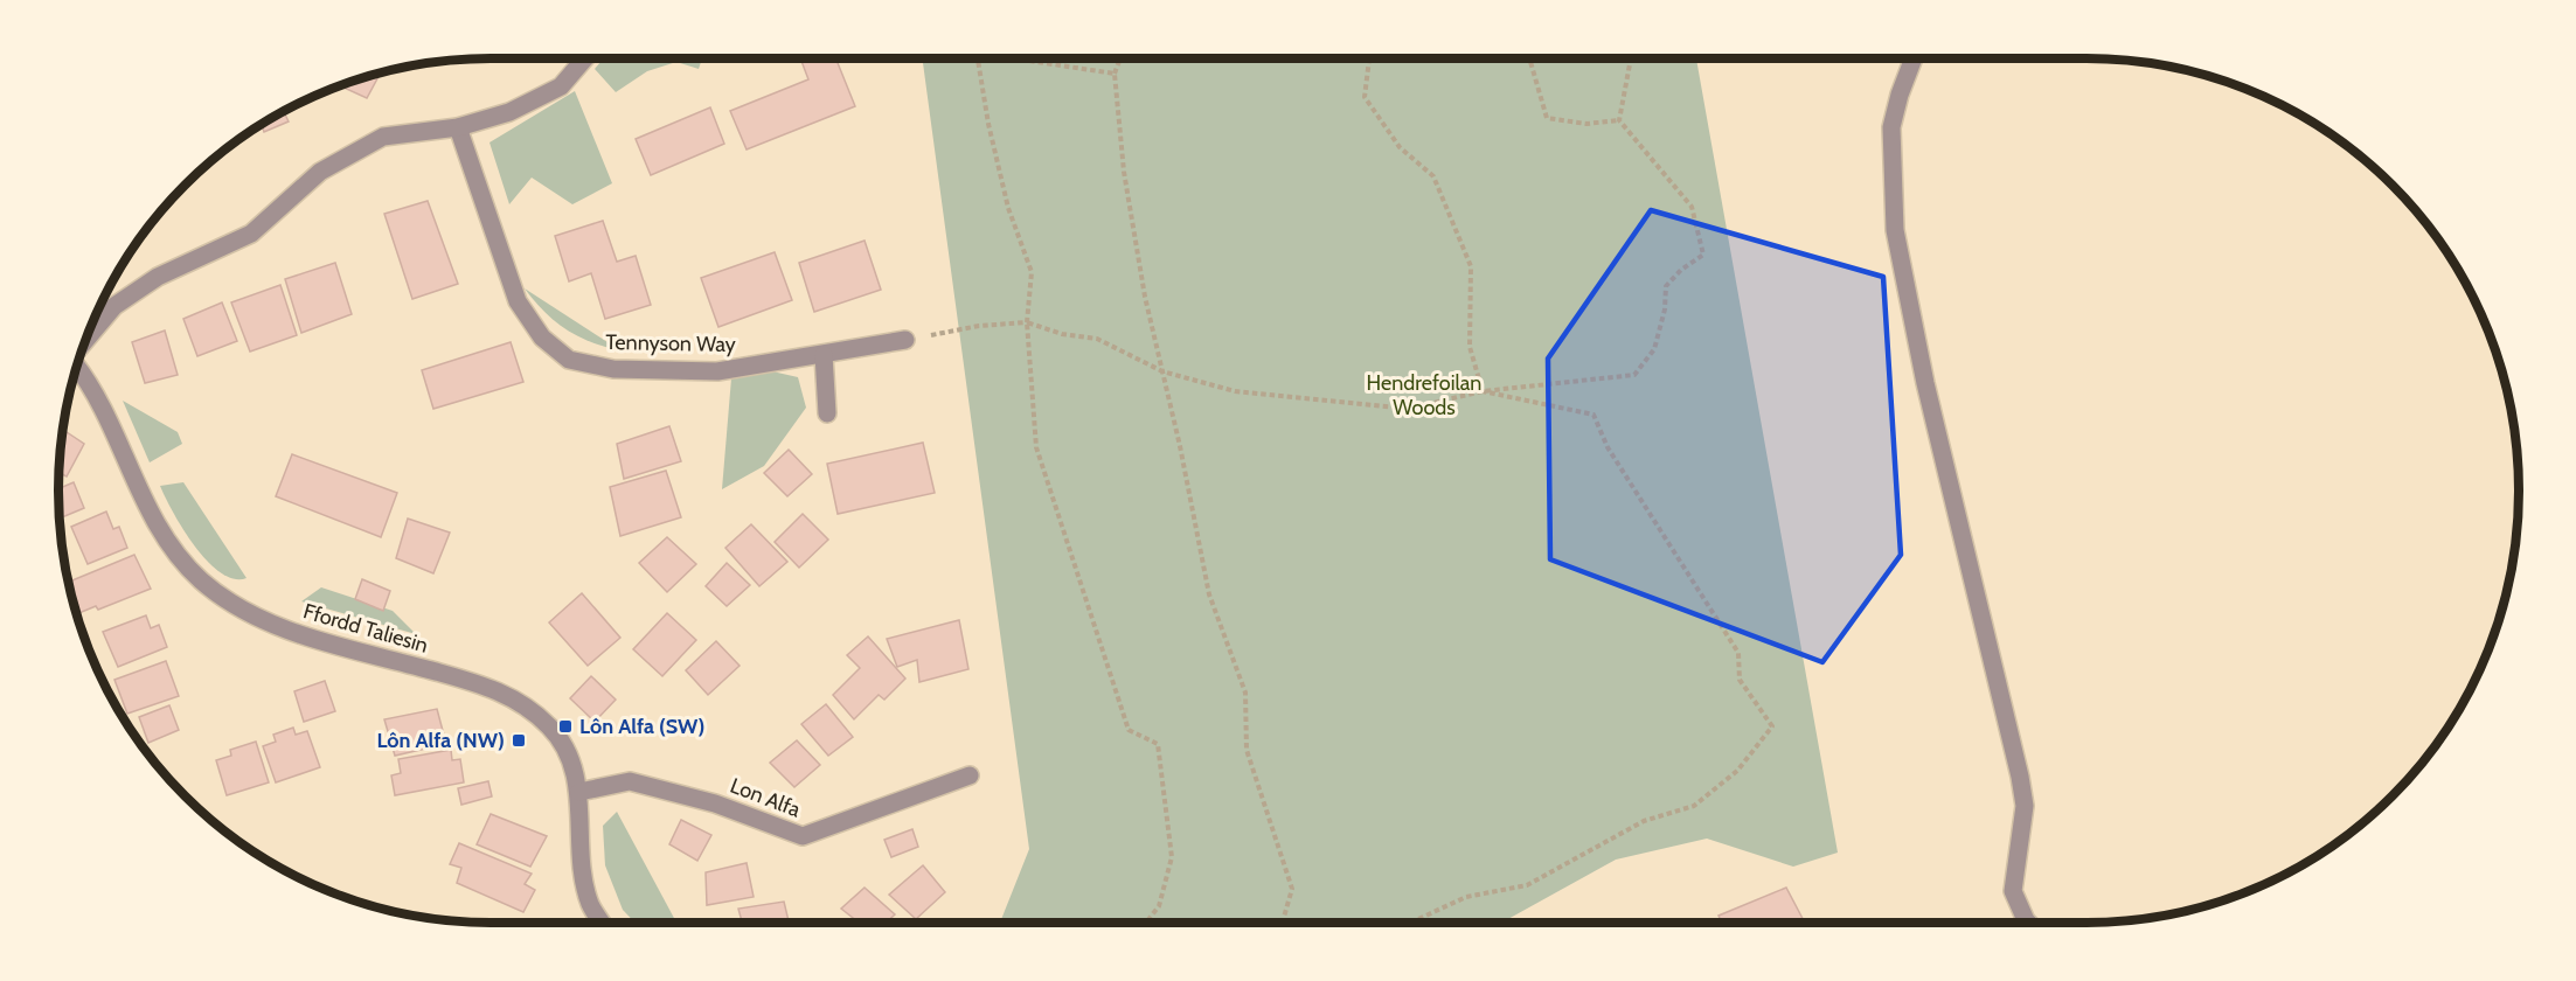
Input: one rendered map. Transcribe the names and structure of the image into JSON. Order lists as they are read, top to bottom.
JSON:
{
  "streets": {
    "street": ["Tennyson Way", "Ffordd Taliesin", "Lon Alfa"]
  },
  "crossings": [
    ["Ffordd Taliesin", "Lon Alfa"]
  ],
  "parks": ["Hendrefoilan Woods"],
  "places": {
    "transit": ["Lôn Alfa (SW)", "Lôn Alfa (NW)"]
  }
}
